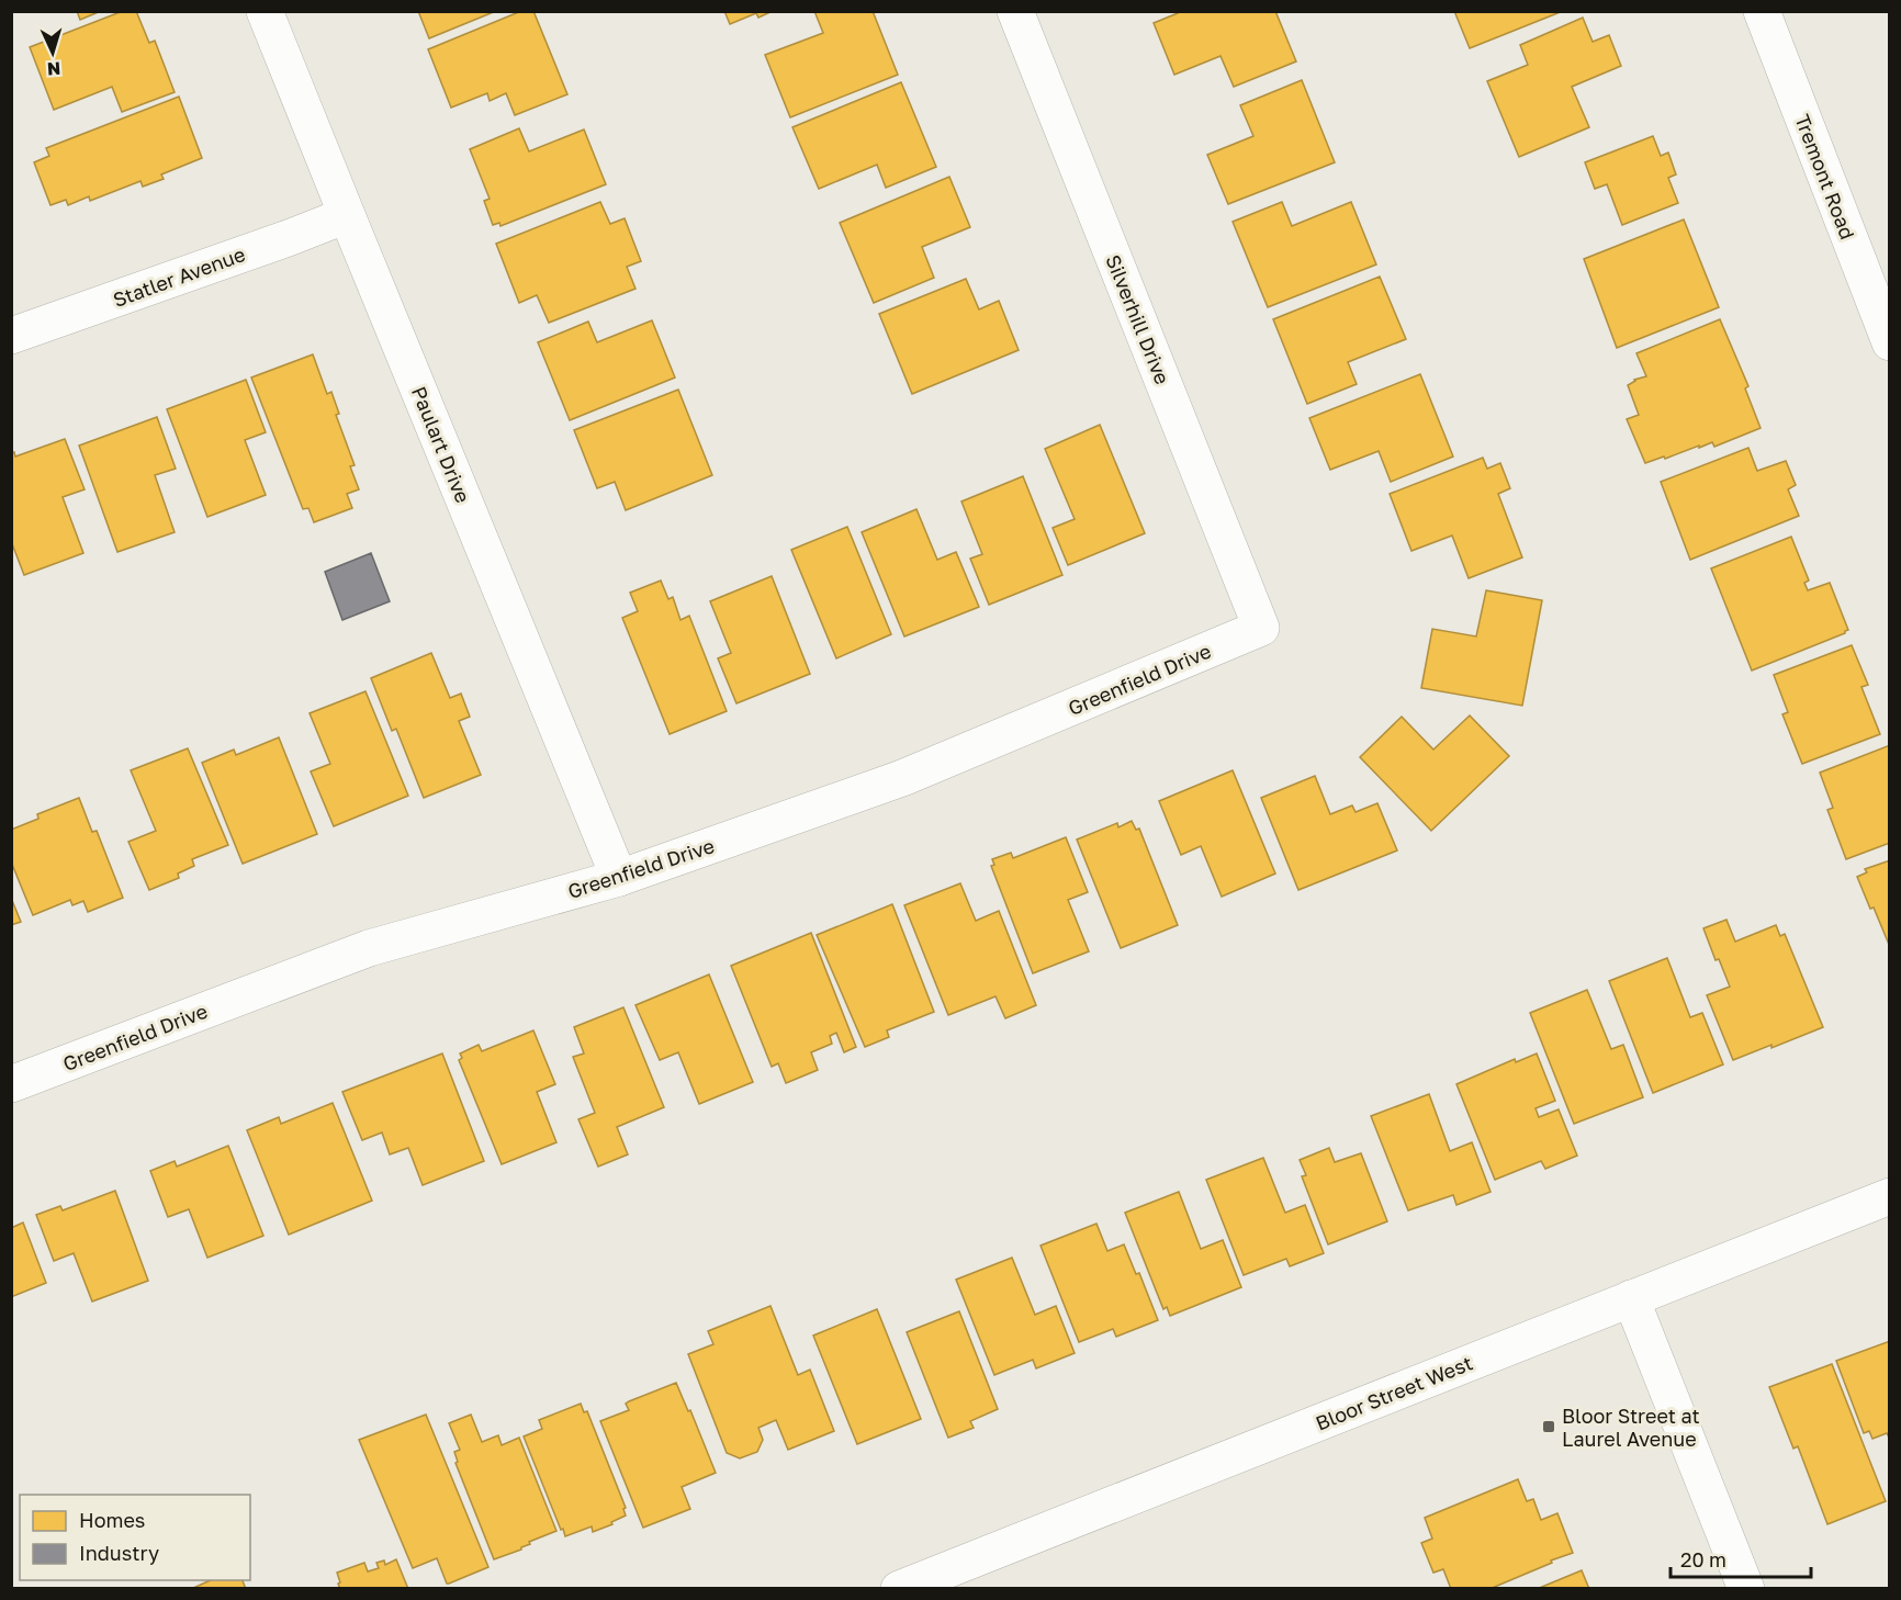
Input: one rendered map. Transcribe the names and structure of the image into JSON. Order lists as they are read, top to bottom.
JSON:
{
  "streets": {
    "street": [
      "Tremont Road",
      "Statler Avenue",
      "Silverhill Drive",
      "Paulart Drive",
      "Greenfield Drive",
      "Bloor Street West"
    ]
  },
  "crossings": [
    ["Statler Avenue", "Paulart Drive"],
    ["Silverhill Drive", "Greenfield Drive"],
    ["Paulart Drive", "Greenfield Drive"]
  ],
  "places": {
    "transit": ["Bloor Street at Laurel Avenue"]
  },
  "legend": ["Homes", "Industry"],
  "scale_bar": "20 m",
  "north": "bottom"
}
